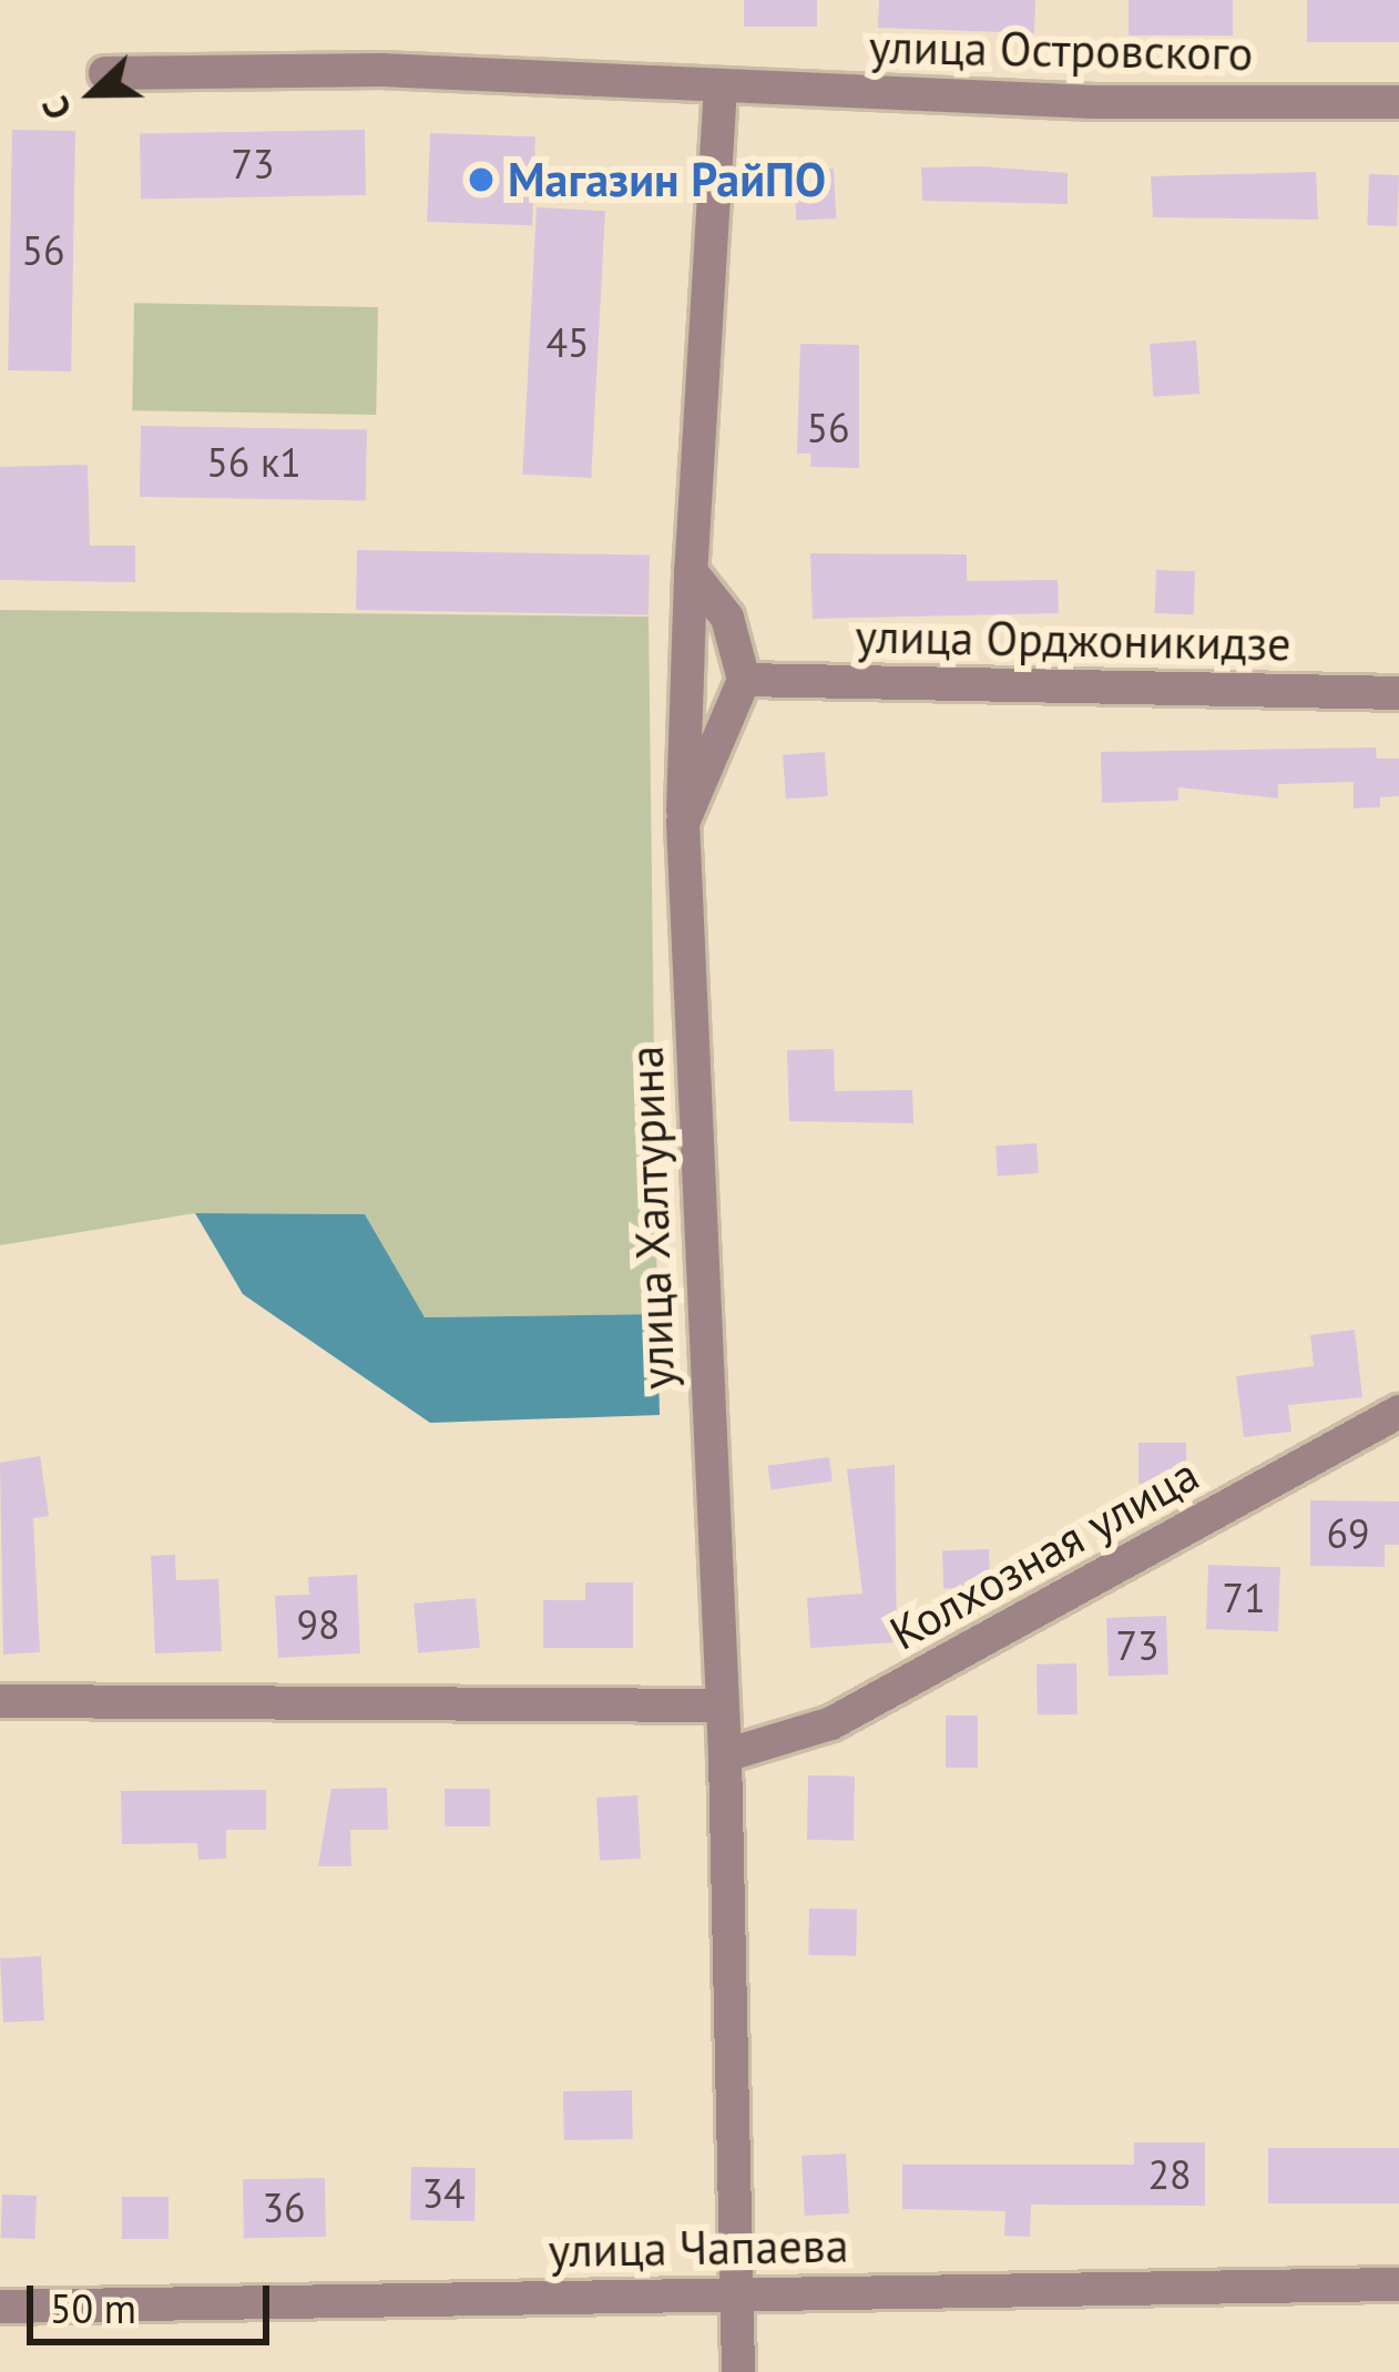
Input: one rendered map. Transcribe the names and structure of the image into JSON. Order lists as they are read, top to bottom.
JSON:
{
  "streets": {
    "street": [
      "улица Островского",
      "улица Орджоникидзе",
      "улица Халтурина",
      "Колхозная улица",
      "улица Чапаева"
    ]
  },
  "crossings": [
    ["улица Орджоникидзе", "улица Халтурина"],
    ["улица Халтурина", "Колхозная улица"],
    ["улица Халтурина", "улица Чапаева"]
  ],
  "places": ["Магазин РайПО"],
  "house_numbers": [
    "73",
    "56",
    "45",
    "56",
    "56 к1",
    "69",
    "71",
    "98",
    "73",
    "28",
    "34",
    "36"
  ],
  "scale_bar": "50 m",
  "north": "left"
}
